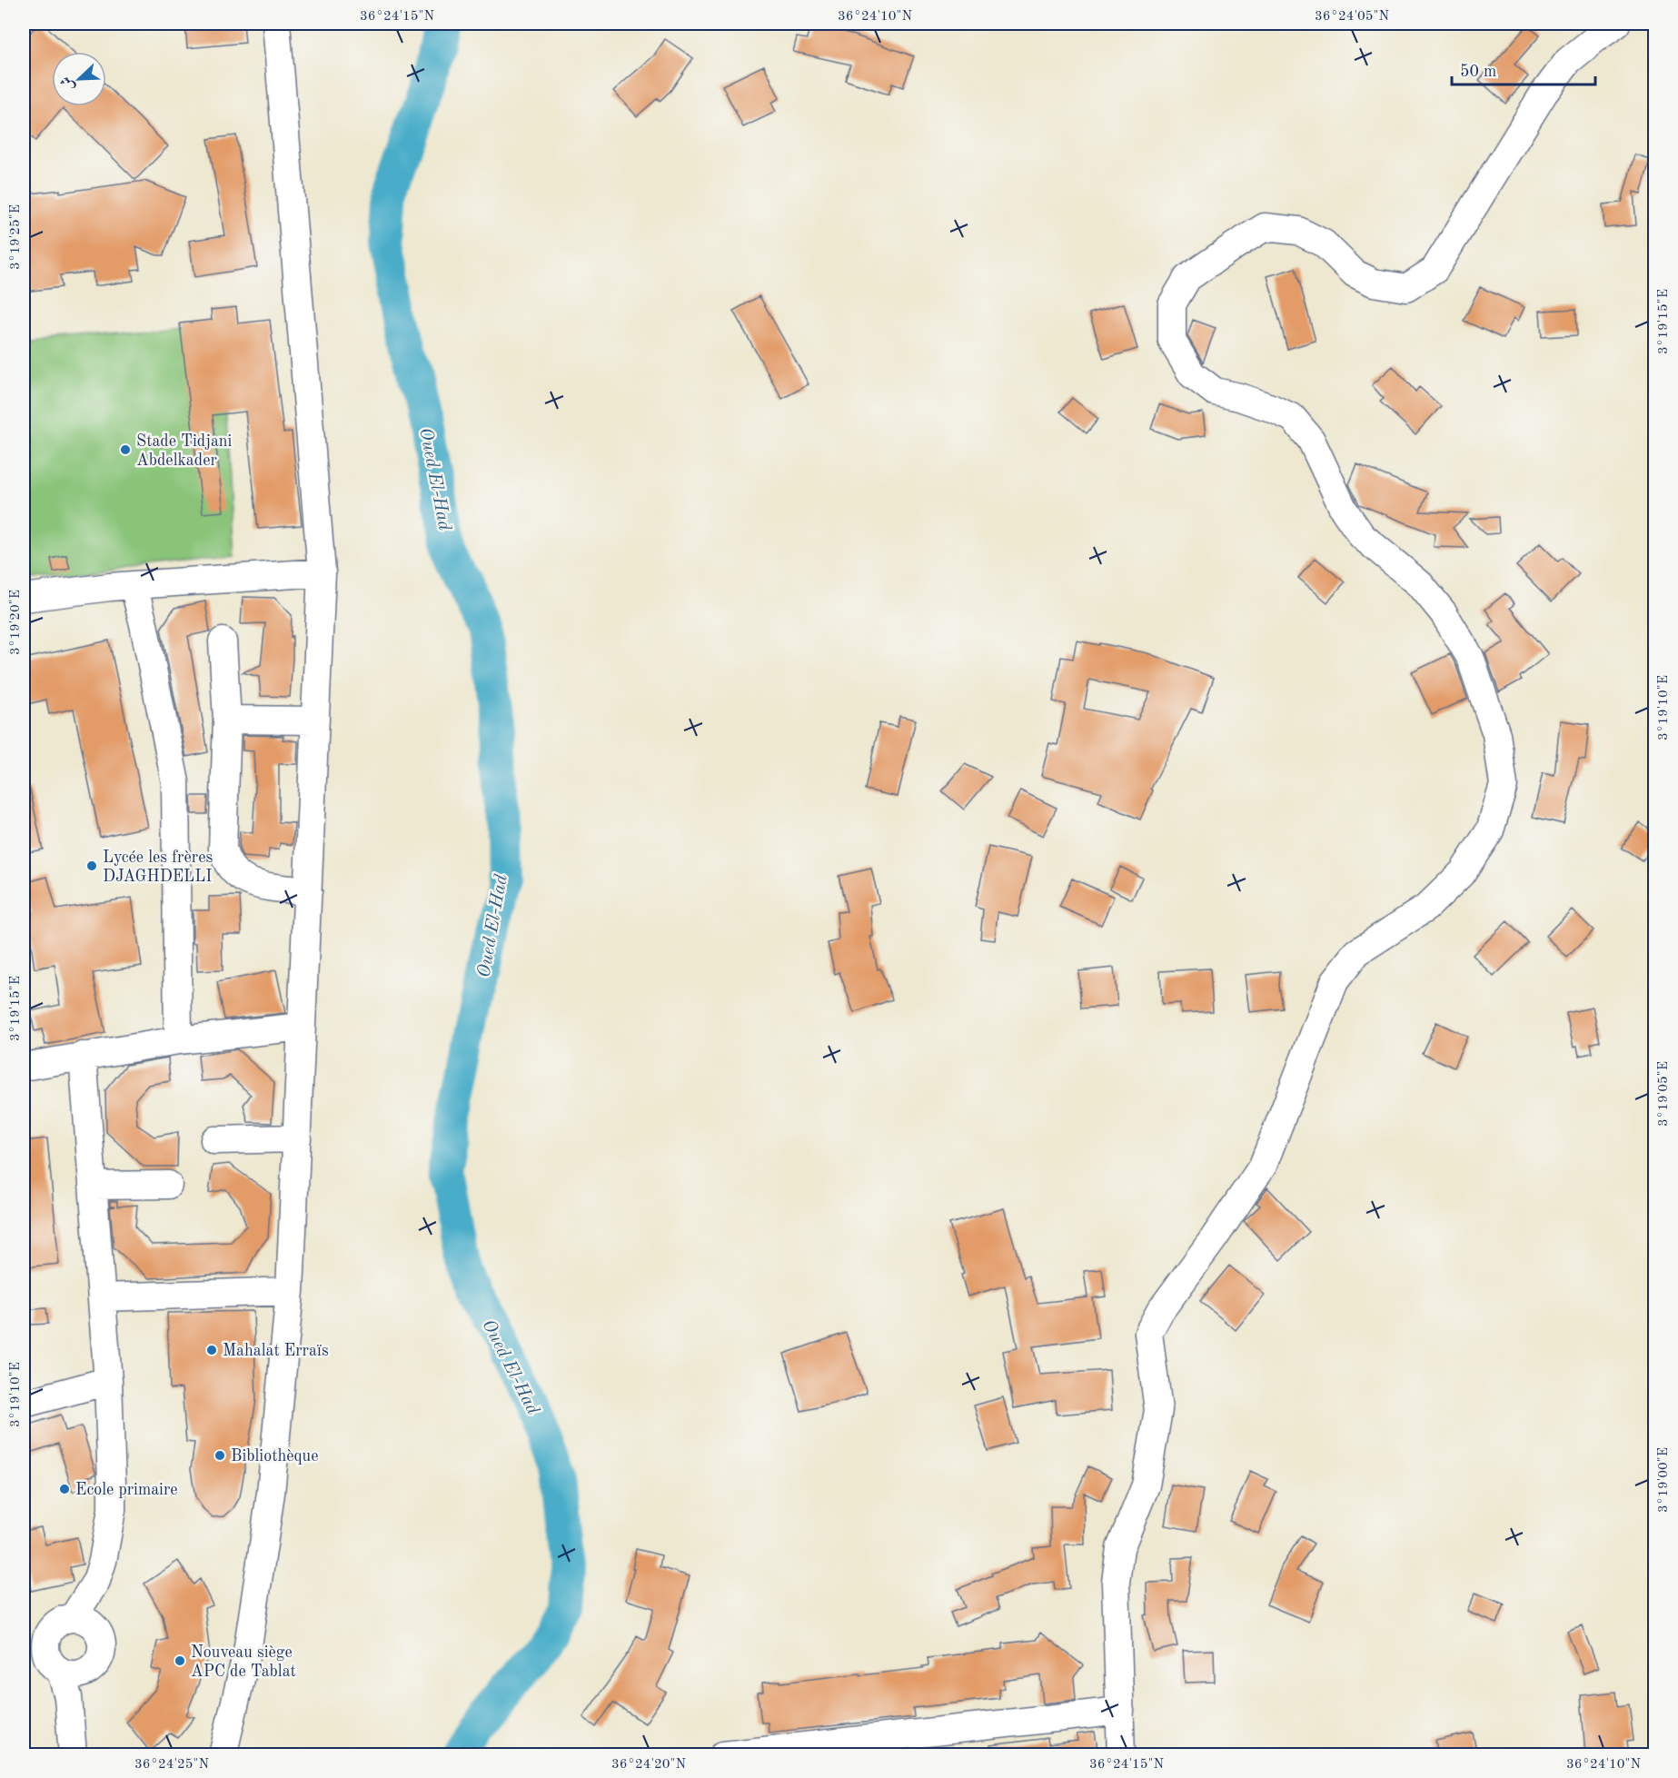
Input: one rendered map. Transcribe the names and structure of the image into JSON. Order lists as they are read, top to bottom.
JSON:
{
  "water": ["Oued El-Had"],
  "places": [
    "Stade Tidjani Abdelkader",
    "Lycée les frères DJAGHDELLI",
    "Mahalat Erraïs",
    "Bibliothèque",
    "Ecole primaire",
    "Nouveau siège APC de Tablat"
  ],
  "scale_bar": "50 m",
  "north": "bottom left",
  "coordinates": [
    "36°24'15\"N",
    "36°24'10\"N",
    "36°24'05\"N",
    "3°19'25\"E",
    "3°19'15\"E",
    "3°19'20\"E",
    "3°19'10\"E",
    "3°19'05\"E",
    "3°19'00\"E",
    "36°24'25\"N",
    "36°24'20\"N"
  ]
}
